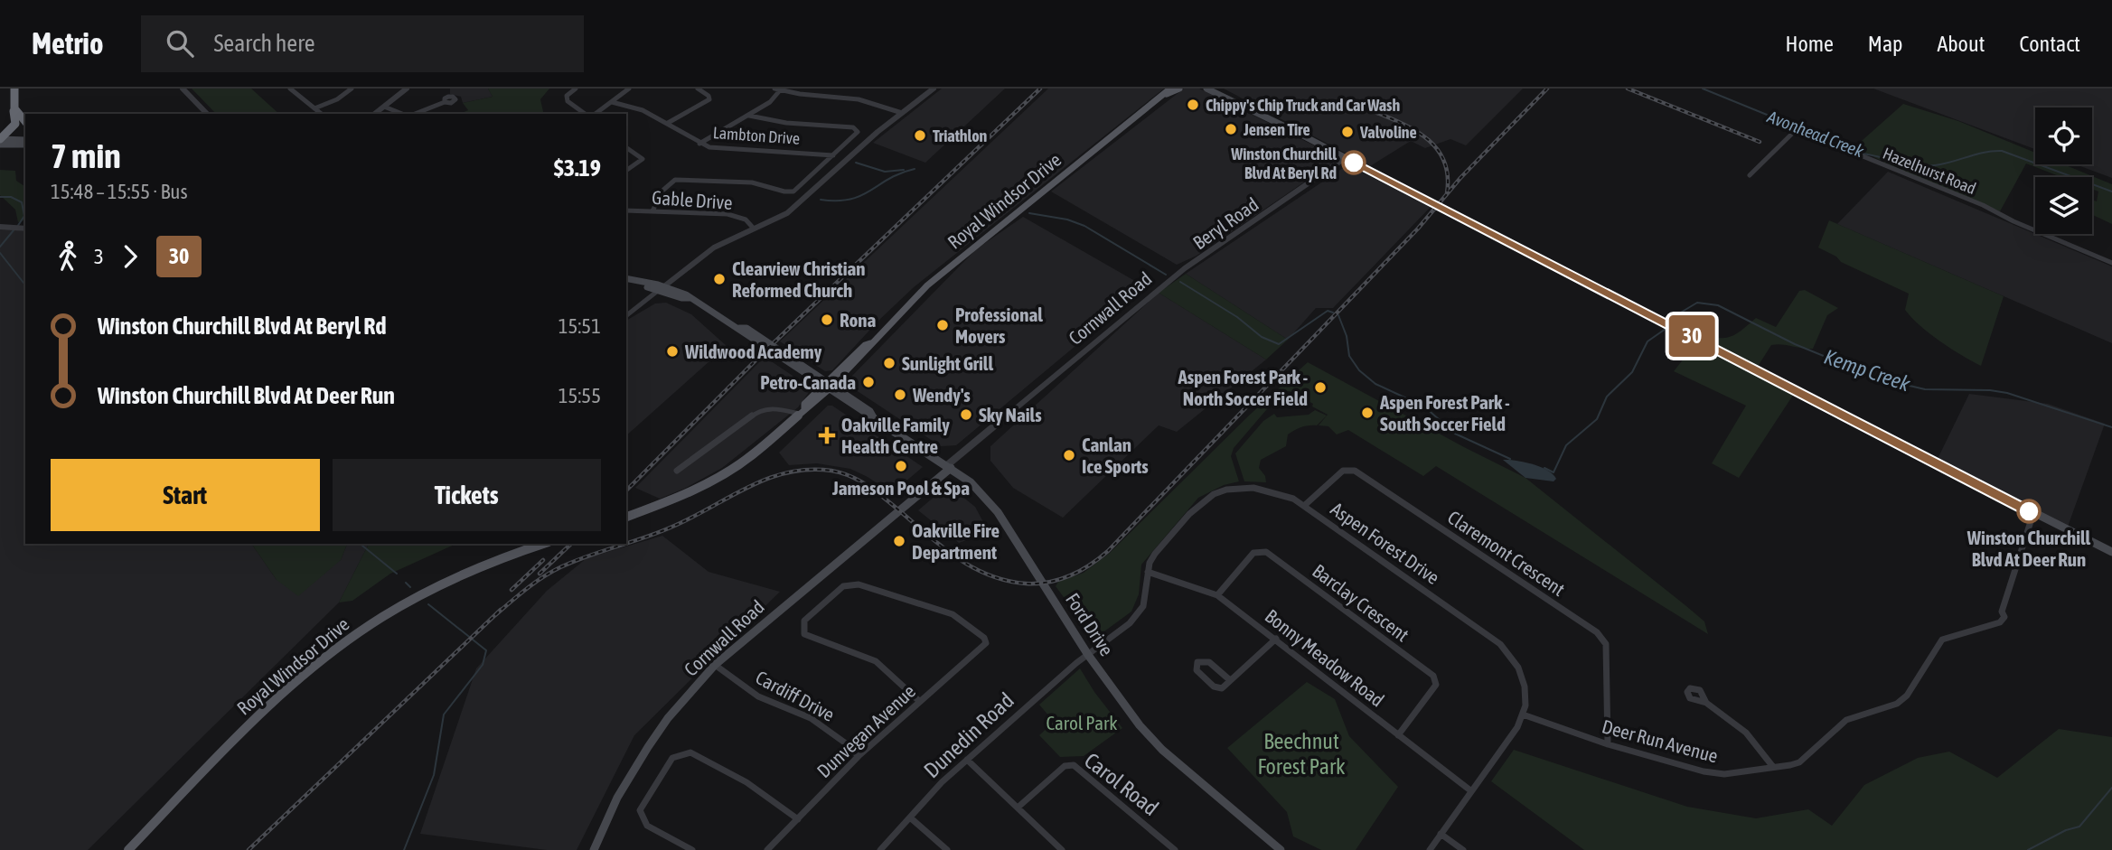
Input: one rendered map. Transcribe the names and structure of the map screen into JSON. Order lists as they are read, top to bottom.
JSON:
{
  "streets": {
    "main road": ["Royal Windsor Drive", "Cornwall Road", "Ford Drive"],
    "street": [
      "Lambton Drive",
      "Hazelhurst Road",
      "Gable Drive",
      "Beryl Road",
      "Aspen Forest Drive",
      "Claremont Crescent",
      "Barclay Crescent",
      "Bonny Meadow Road",
      "Cardiff Drive",
      "Dunvegan Avenue",
      "Dunedin Road",
      "Deer Run Avenue",
      "Carol Road"
    ]
  },
  "crossings": [
    ["Royal Windsor Drive", "Ford Drive"],
    ["Beryl Road", "Cornwall Road"],
    ["Cornwall Road", "Ford Drive"],
    ["Cornwall Road", "Cardiff Drive"],
    ["Aspen Forest Drive", "Claremont Crescent"],
    ["Aspen Forest Drive", "Ford Drive"],
    ["Aspen Forest Drive", "Bonny Meadow Road"],
    ["Aspen Forest Drive", "Dunedin Road"],
    ["Aspen Forest Drive", "Deer Run Avenue"],
    ["Claremont Crescent", "Deer Run Avenue"],
    ["Barclay Crescent", "Bonny Meadow Road"],
    ["Ford Drive", "Dunedin Road"],
    ["Cardiff Drive", "Dunvegan Avenue"]
  ],
  "water": ["Avonhead Creek", "Kemp Creek"],
  "parks": ["Carol Park", "Beechnut Forest Park"],
  "places": {
    "other": [
      "Chippy's Chip Truck and Car Wash",
      "Jensen Tire",
      "Valvoline",
      "Triathlon",
      "Winston Churchill Blvd At Beryl Rd",
      "Clearview Christian Reformed Church",
      "Rona",
      "Professional Movers",
      "Wildwood Academy",
      "Sunlight Grill",
      "Petro-Canada",
      "Aspen Forest Park - North Soccer Field",
      "Wendy's",
      "Aspen Forest Park - South Soccer Field",
      "Sky Nails",
      "Canlan Ice Sports",
      "Jameson Pool & Spa",
      "Winston Churchill Blvd At Deer Run",
      "Oakville Fire Department"
    ],
    "health": ["Oakville Family Health Centre"]
  },
  "lines": ["bus line 30"],
  "page": {
    "header": "Metrio",
    "search": "Search here",
    "nav": [
      "Home",
      "Map",
      "About",
      "Contact"
    ],
    "on_map": "30",
    "heading": ["7 min", "15:48 – 15:55 · Bus", "$3.19"],
    "legs": ["3", "30"],
    "list": [
      {
        "name": "Winston Churchill Blvd At Beryl Rd",
        "value": "15:51"
      },
      {
        "name": "Winston Churchill Blvd At Deer Run",
        "value": "15:55"
      }
    ],
    "buttons": ["Start", "Tickets"]
  }
}
